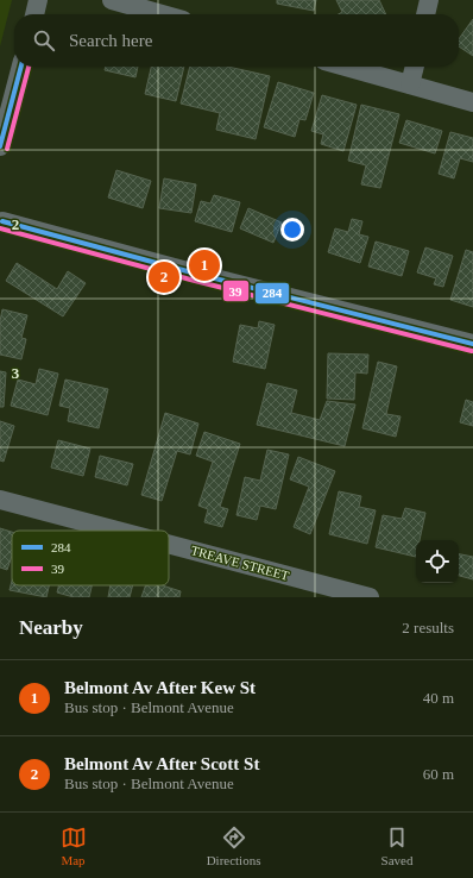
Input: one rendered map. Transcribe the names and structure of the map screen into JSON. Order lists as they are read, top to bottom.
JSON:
{
  "streets": {
    "street": ["TREAVE STREET"]
  },
  "lines": ["transit line 284", "transit line 39"],
  "legend": ["284", "39"],
  "page": {
    "search": "Search here",
    "pins": ["1", "2"],
    "heading": ["Nearby", "2 results"],
    "list": [
      {
        "mark": "1",
        "name": "Belmont Av After Kew St",
        "note": "Bus stop · Belmont Avenue",
        "value": "40 m"
      },
      {
        "mark": "2",
        "name": "Belmont Av After Scott St",
        "note": "Bus stop · Belmont Avenue",
        "value": "60 m"
      }
    ],
    "nav": ["Map", "Directions", "Saved"]
  },
  "grid": {
    "rows": ["2", "3"]
  }
}
